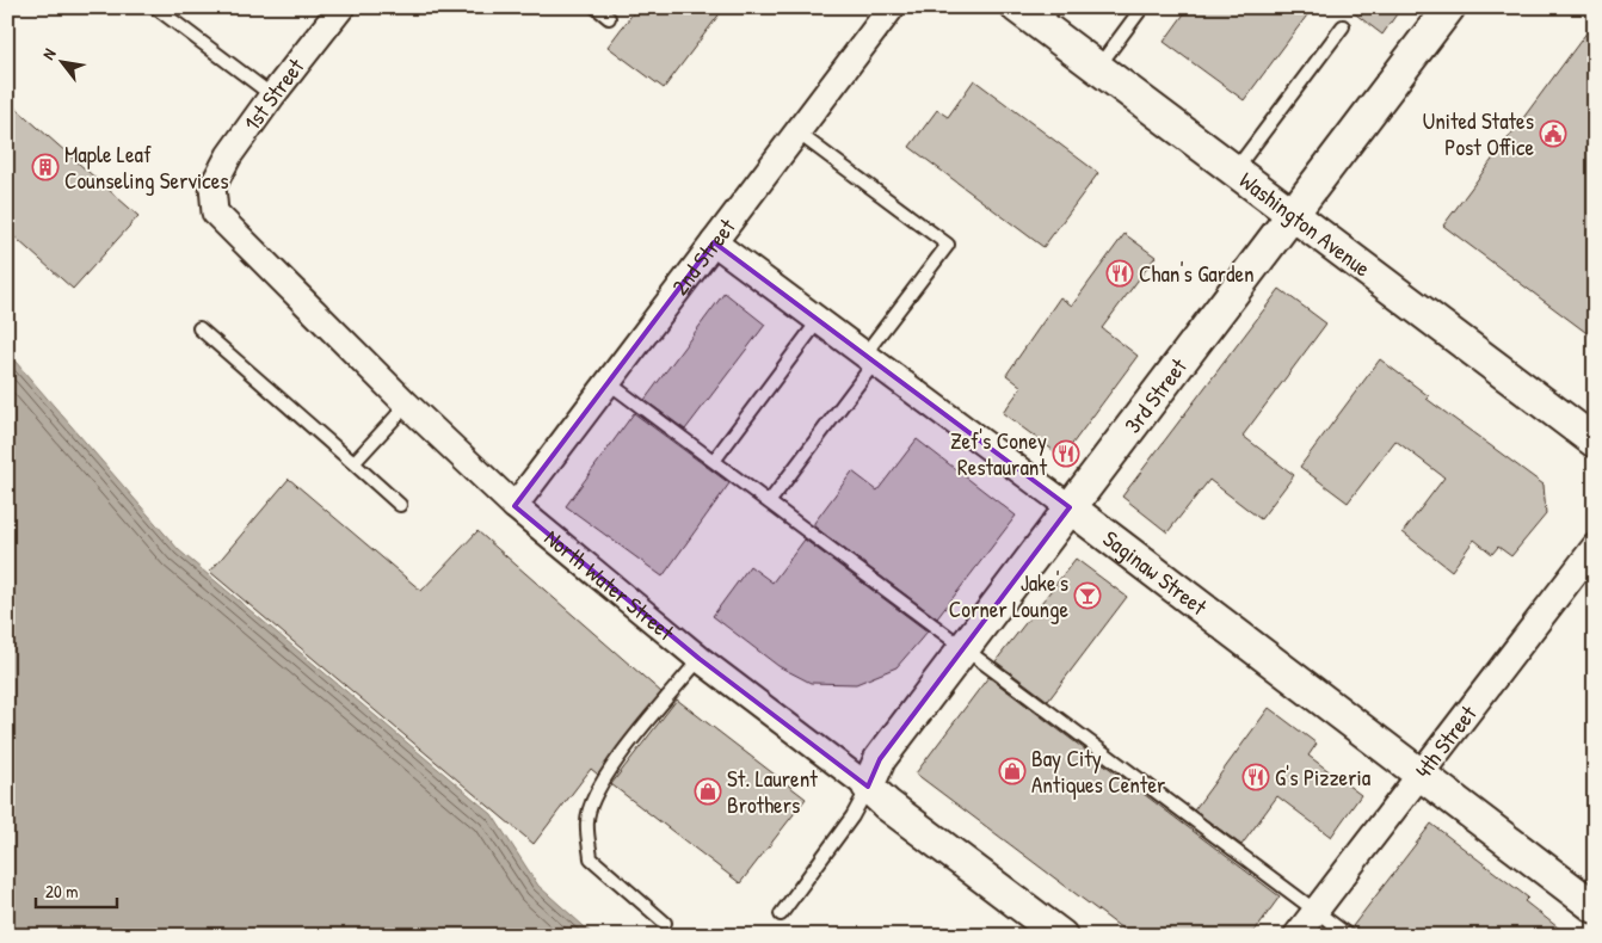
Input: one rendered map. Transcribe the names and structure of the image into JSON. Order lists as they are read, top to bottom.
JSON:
{
  "streets": {
    "street": [
      "1st Street",
      "Washington Avenue",
      "2nd Street",
      "3rd Street",
      "Saginaw Street",
      "North Water Street",
      "4th Street"
    ]
  },
  "crossings": [
    ["1st Street", "North Water Street"],
    ["Washington Avenue", "3rd Street"],
    ["2nd Street", "Saginaw Street"],
    ["2nd Street", "North Water Street"],
    ["3rd Street", "Saginaw Street"],
    ["3rd Street", "North Water Street"],
    ["Saginaw Street", "4th Street"]
  ],
  "places": {
    "public building": ["United States Post Office"],
    "building": ["Maple Leaf Counseling Services"],
    "restaurant": ["Chan's Garden", "Zef's Coney Restaurant", "G's Pizzeria"],
    "bar": ["Jake's Corner Lounge"],
    "shop": ["Bay City Antiques Center", "St. Laurent Brothers"]
  },
  "scale_bar": "20 m",
  "north": "top left"
}
